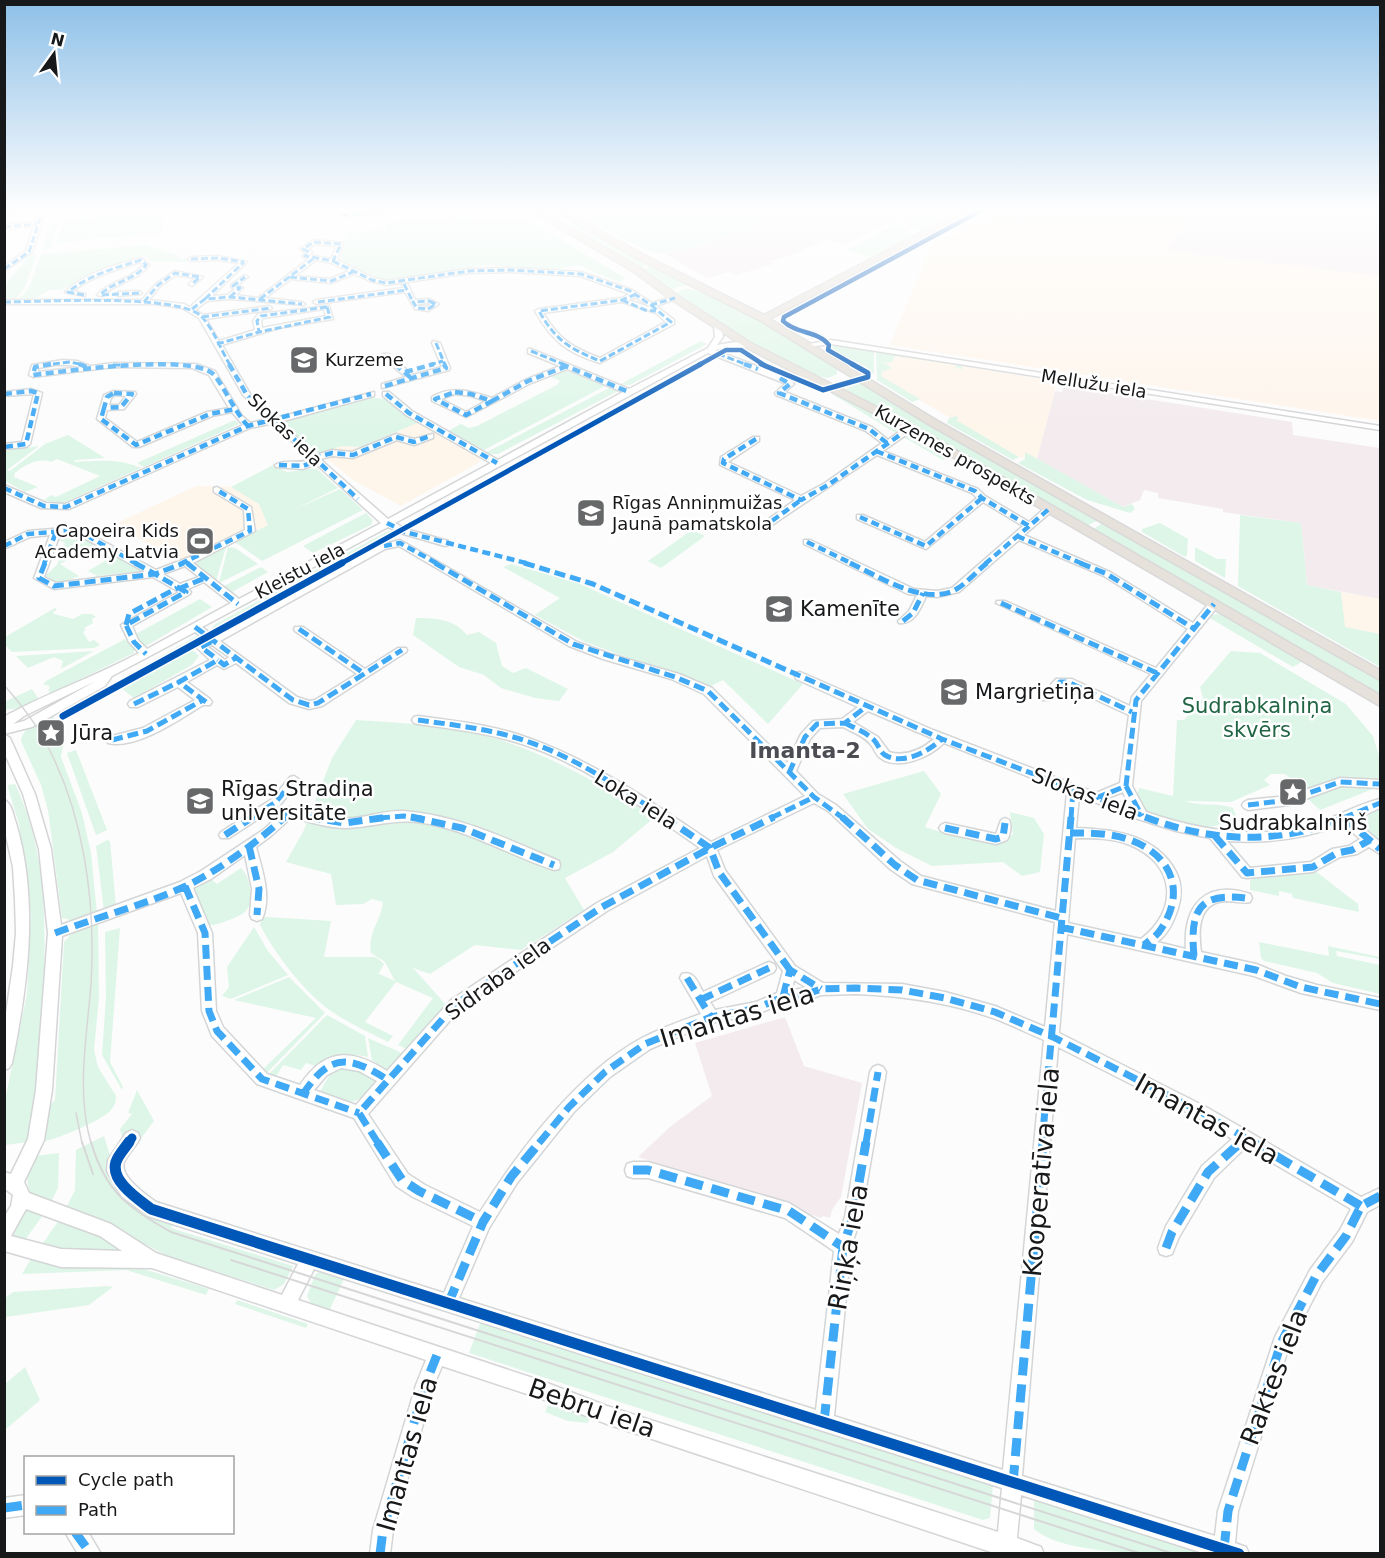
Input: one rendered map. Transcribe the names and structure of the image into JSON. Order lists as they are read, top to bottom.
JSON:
{
  "streets": {
    "main road": ["Kurzemes prospekts"],
    "street": [
      "Mellužu iela",
      "Slokas iela",
      "Kleistu iela",
      "Loka iela",
      "Sidraba iela",
      "Imantas iela",
      "Kooperatīva iela",
      "Riņķa iela",
      "Raktes iela",
      "Bebru iela"
    ]
  },
  "crossings": [
    ["Mellužu iela", "Kurzemes prospekts"],
    ["Slokas iela", "Kleistu iela"],
    ["Slokas iela", "Kooperatīva iela"],
    ["Kurzemes prospekts", "Kleistu iela"],
    ["Loka iela", "Sidraba iela"],
    ["Imantas iela", "Kooperatīva iela"],
    ["Imantas iela", "Raktes iela"],
    ["Imantas iela", "Bebru iela"],
    ["Kooperatīva iela", "Bebru iela"]
  ],
  "districts": ["Imanta-2"],
  "parks": ["Sudrabkalniņa skvērs"],
  "places": {
    "school or university": [
      "Kurzeme",
      "Rīgas Anniņmuižas Jaunā pamatskola",
      "Kamenīte",
      "Margrietiņa",
      "Rīgas Stradiņa universitāte"
    ],
    "sports": ["Capoeira Kids Academy Latvia"],
    "place": ["Jūra", "Sudrabkalniņš"]
  },
  "legend": ["Cycle path", "Path"],
  "north": "top"
}
